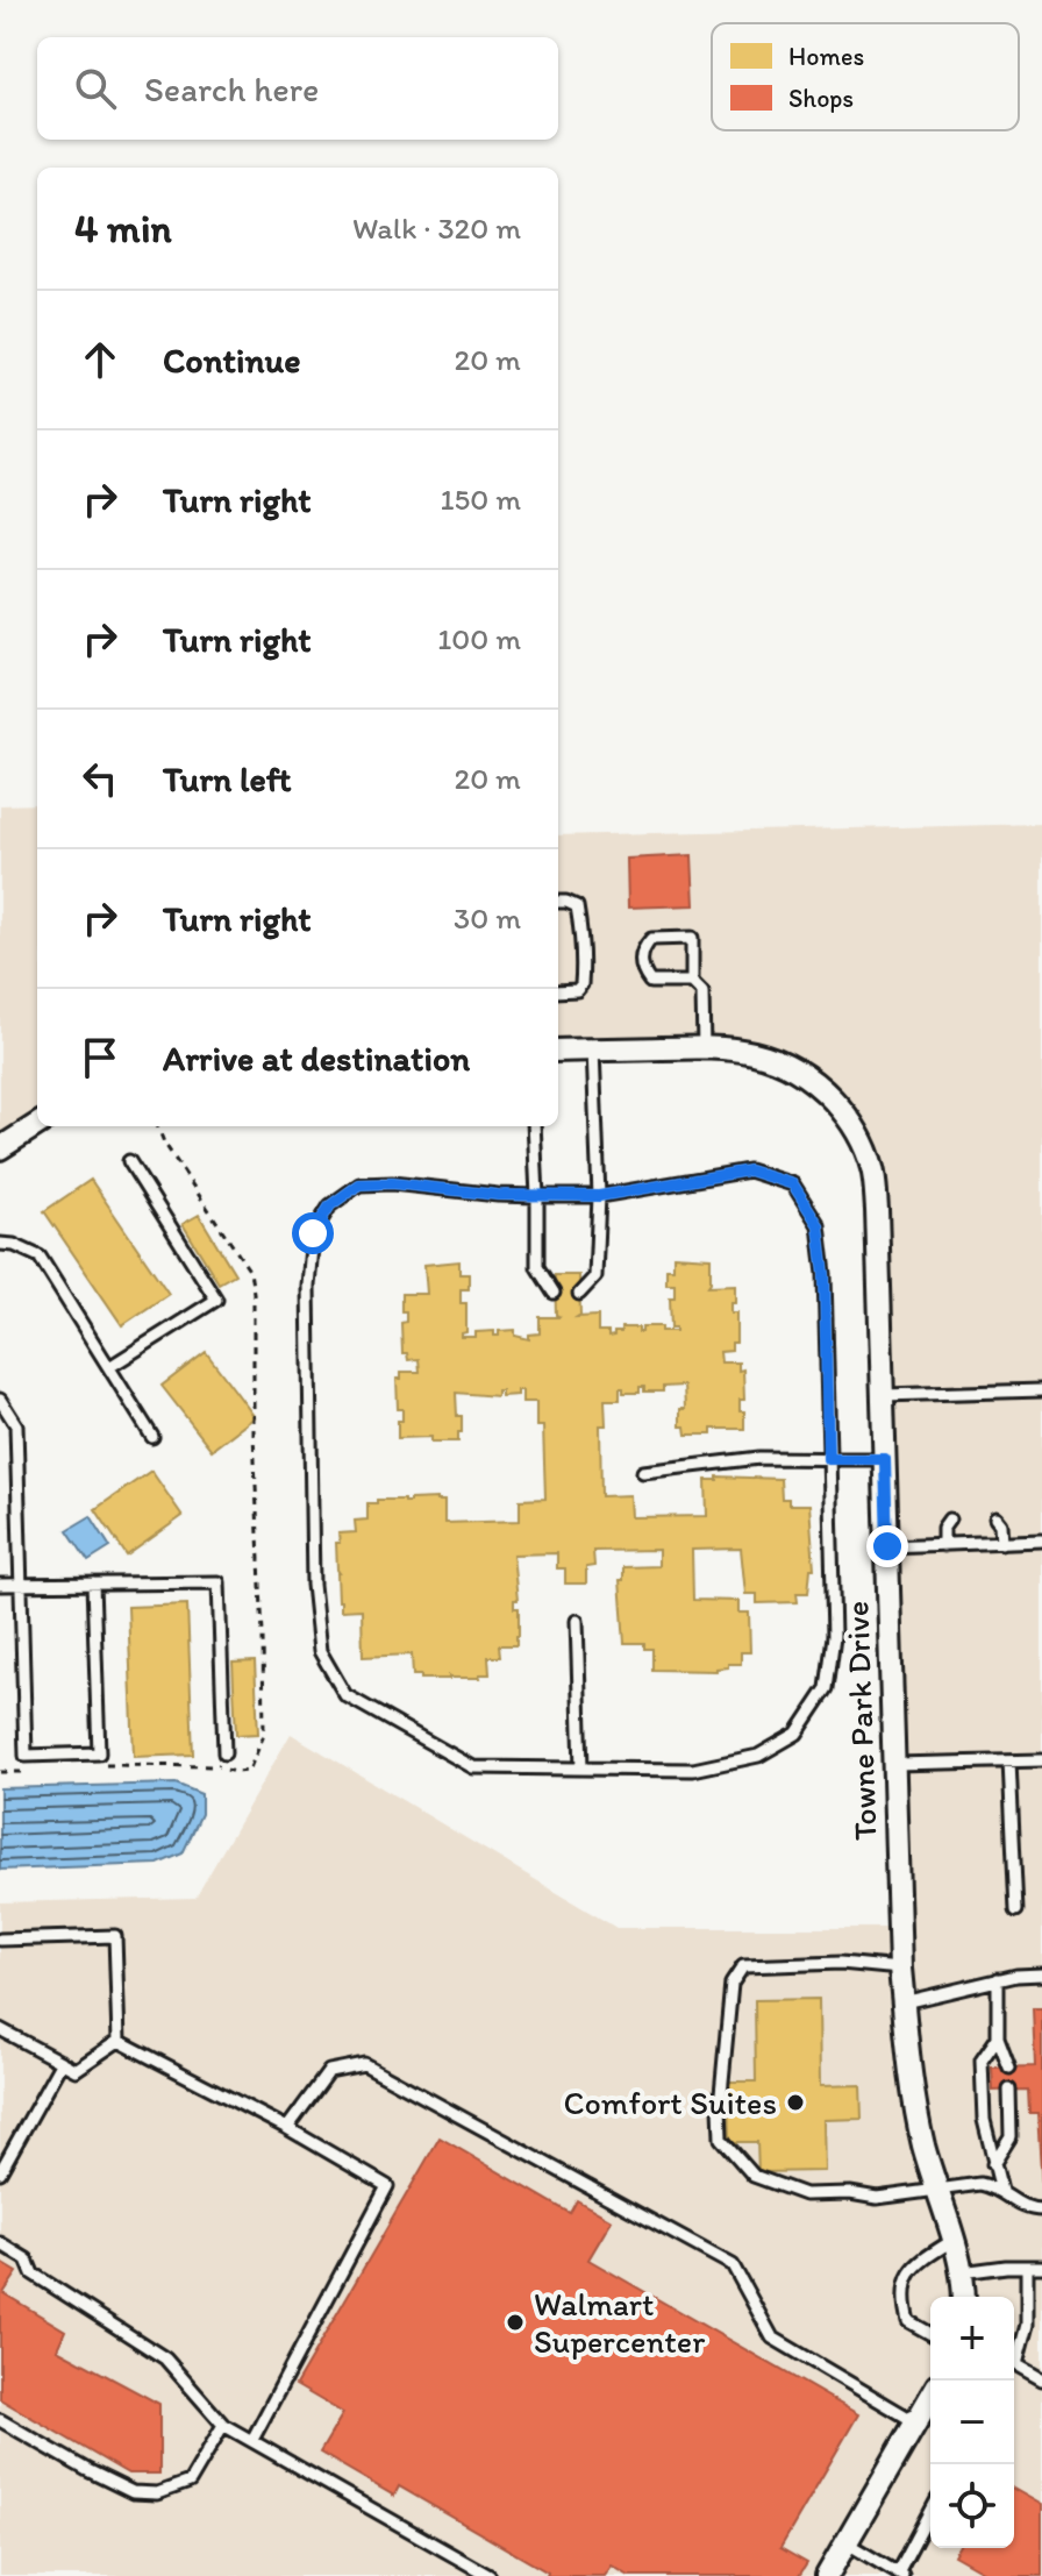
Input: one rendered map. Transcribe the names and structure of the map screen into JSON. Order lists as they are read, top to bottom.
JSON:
{
  "streets": {
    "street": ["Towne Park Drive"]
  },
  "places": ["Comfort Suites", "Walmart Supercenter"],
  "legend": ["Homes", "Shops"],
  "page": {
    "search": "Search here",
    "heading": ["4 min", "Walk · 320 m"],
    "list": [
      ["Continue", "20 m"],
      ["Turn right", "150 m"],
      ["Turn right", "100 m"],
      ["Turn left", "20 m"],
      ["Turn right", "30 m"],
      "Arrive at destination"
    ],
    "map_buttons": ["+", "−"]
  }
}
